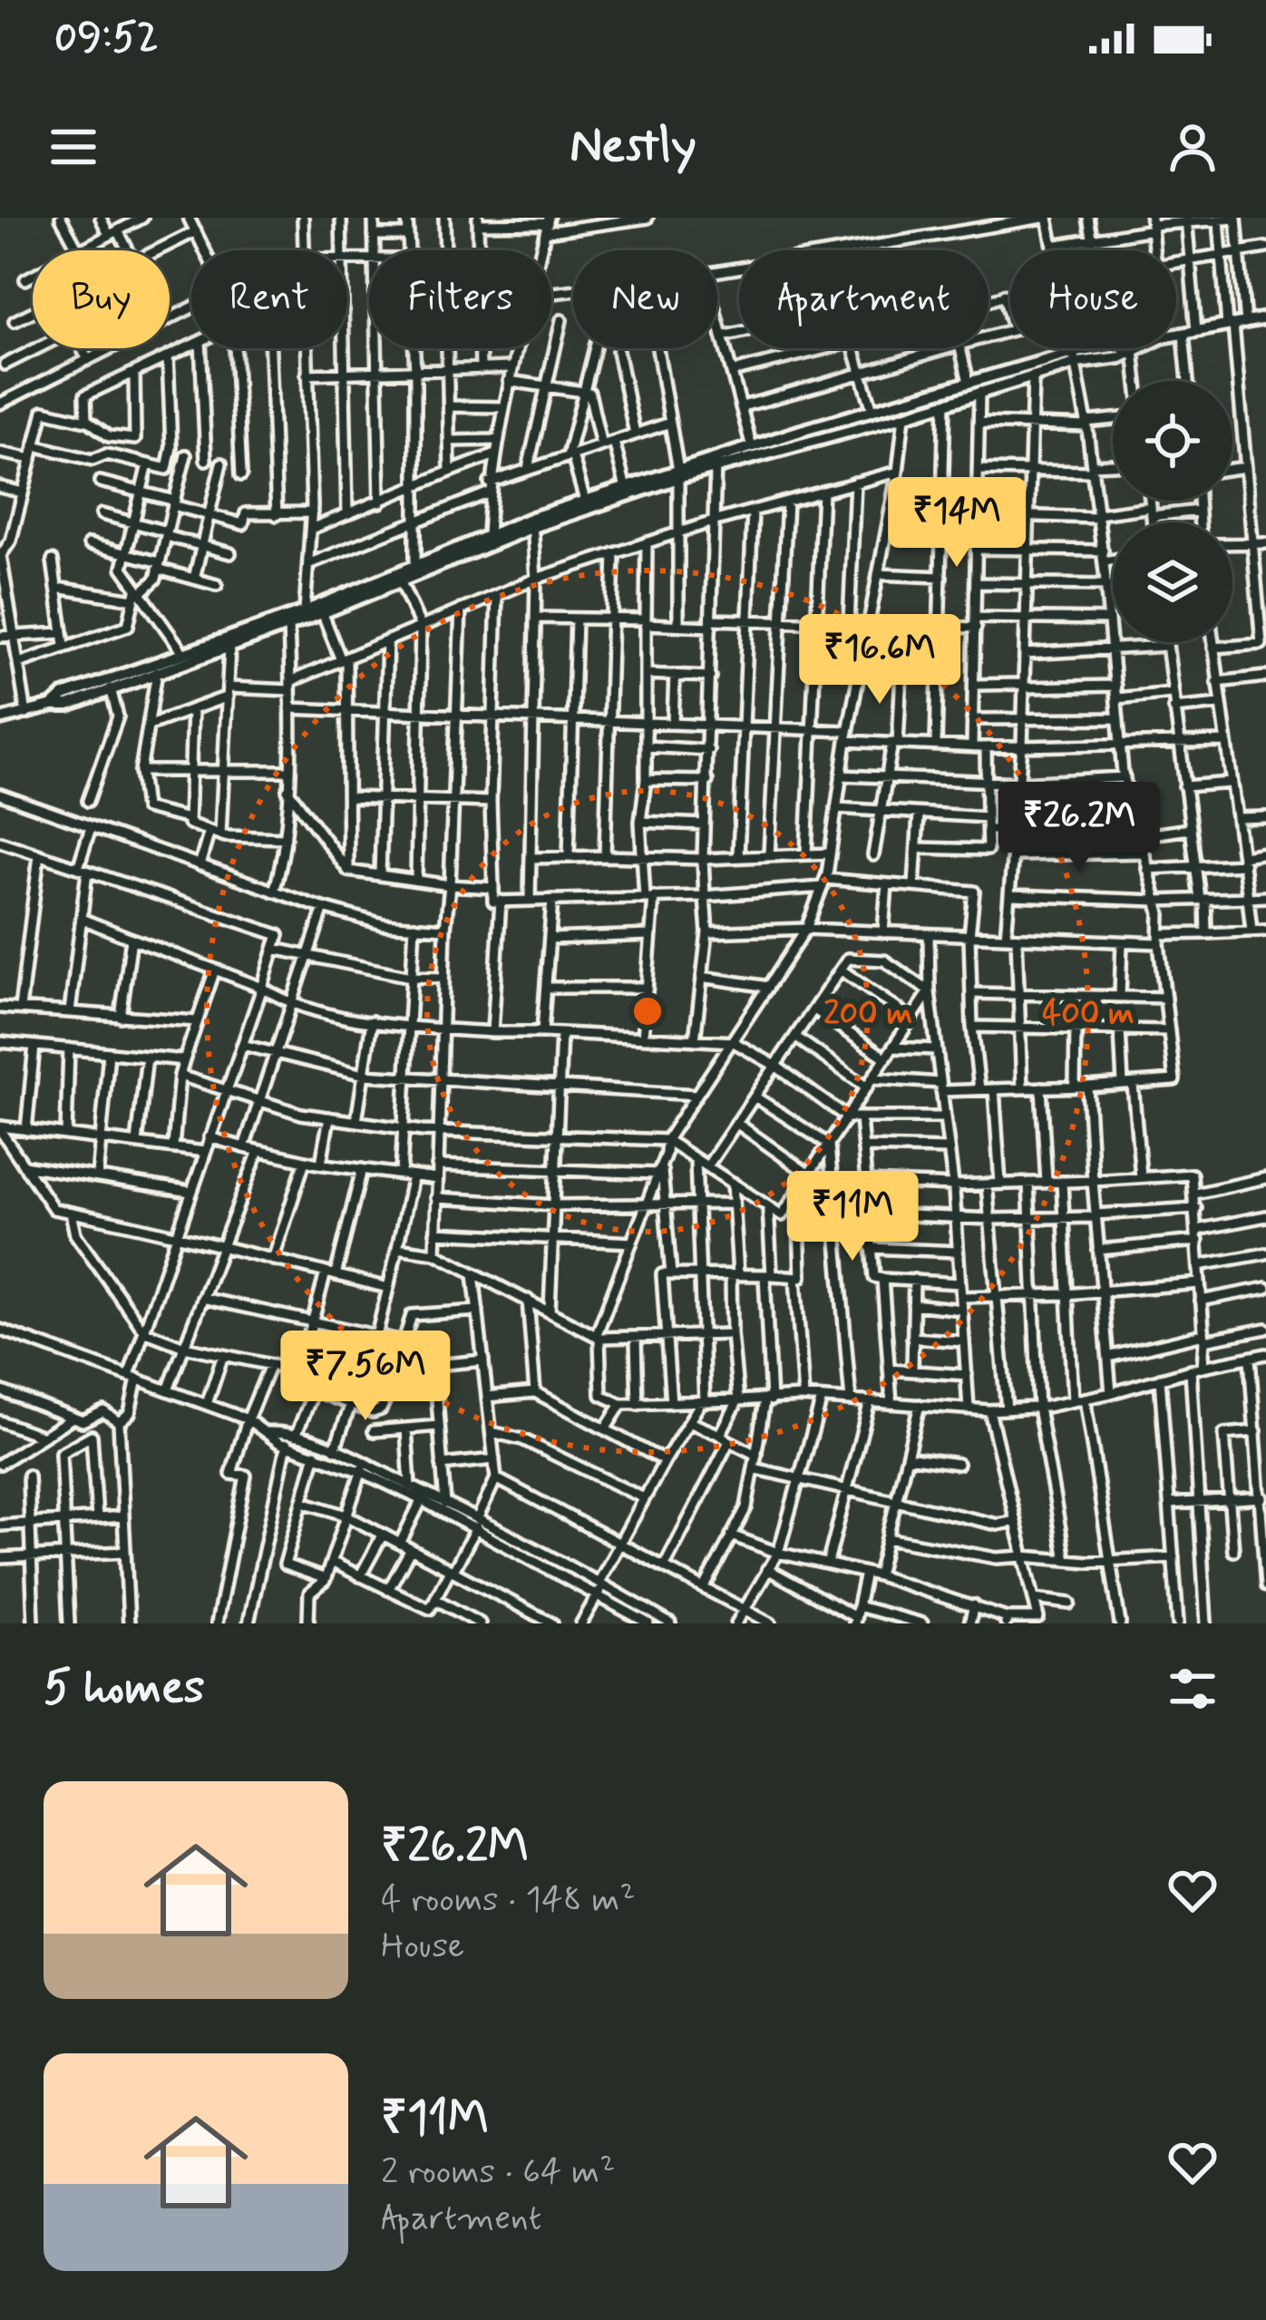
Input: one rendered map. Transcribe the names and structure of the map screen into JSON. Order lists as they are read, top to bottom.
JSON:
{
  "page": {
    "status": "09:52",
    "header": "Nestly",
    "chip": [
      "Buy",
      "Rent",
      "Filters",
      "New",
      "Apartment",
      "House"
    ],
    "price": [
      "₹14M",
      "₹16.6M",
      "₹26.2M",
      "₹11M",
      "₹7.56M"
    ],
    "heading": "5 homes",
    "list": [
      {
        "name": "₹26.2M",
        "note": "4 rooms · 148 m² · House"
      },
      {
        "name": "₹11M",
        "note": "2 rooms · 64 m² · Apartment"
      }
    ]
  },
  "rings": ["200 m", "400 m"]
}
